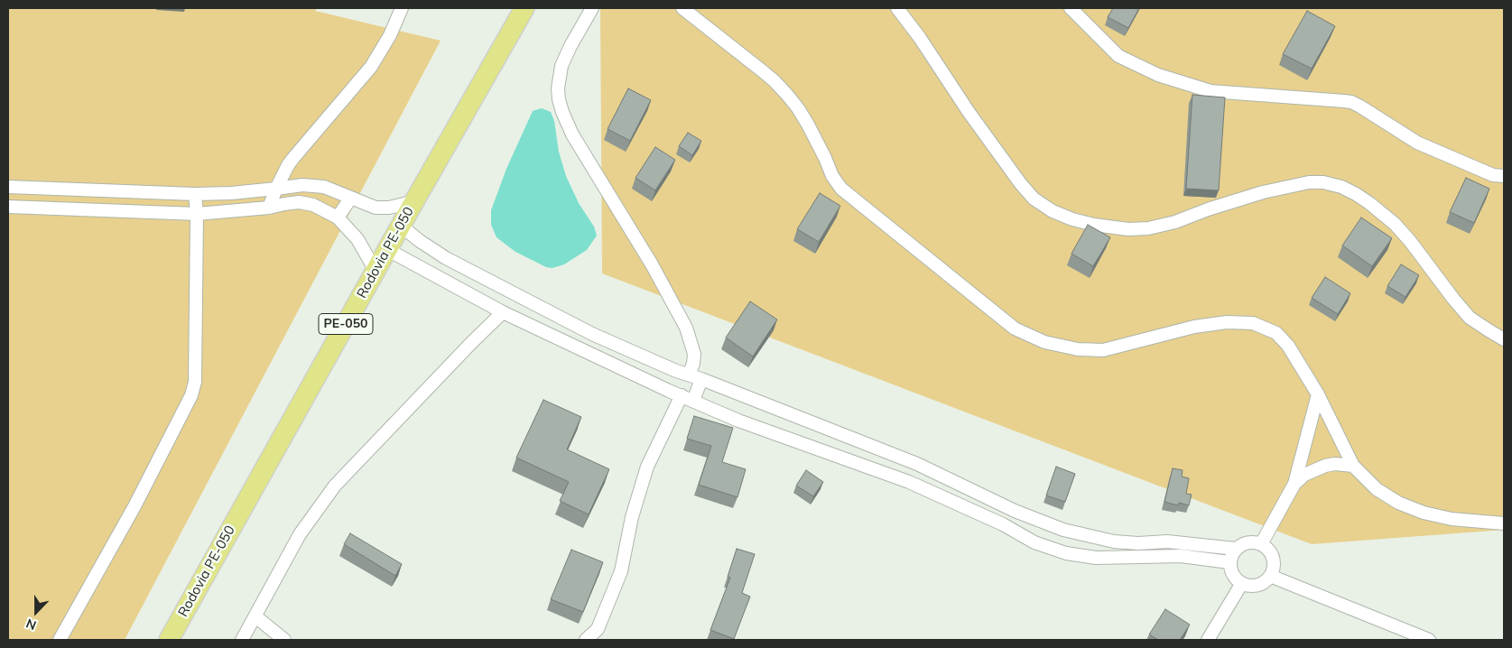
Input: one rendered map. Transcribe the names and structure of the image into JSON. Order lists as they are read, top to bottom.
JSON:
{
  "streets": {
    "main road": ["Rodovia PE-050", "PE-050"]
  },
  "north": "bottom"
}
